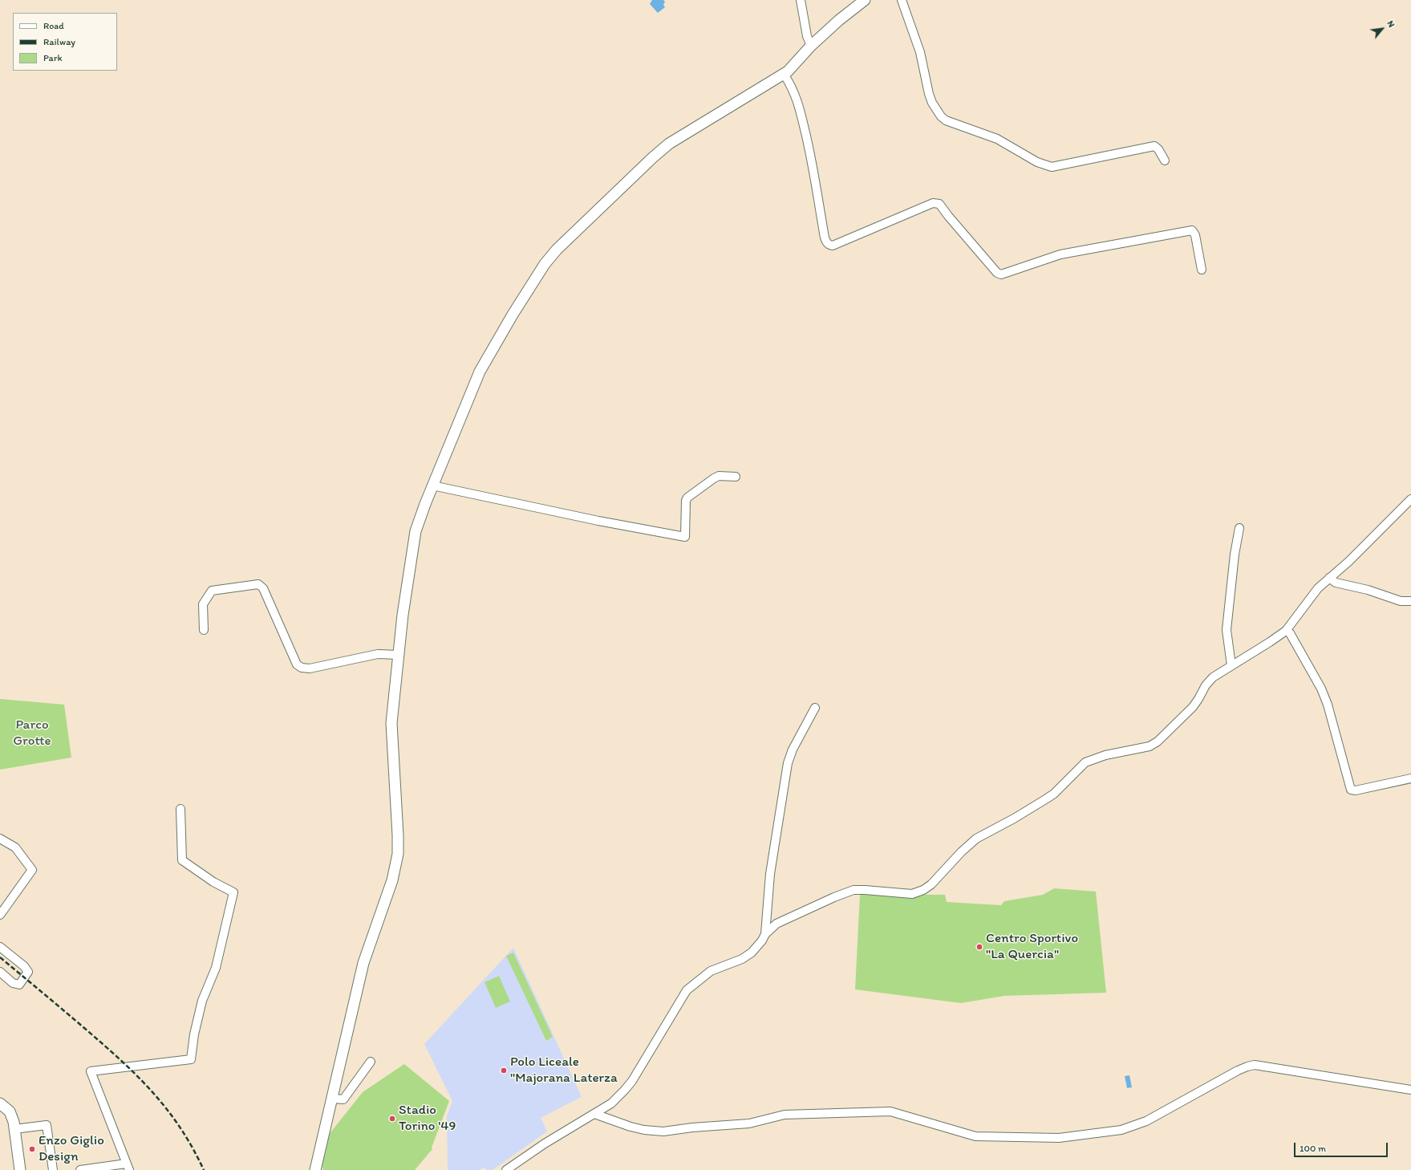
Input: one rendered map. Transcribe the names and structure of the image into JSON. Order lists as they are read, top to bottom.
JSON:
{
  "parks": ["Parco Grotte"],
  "places": [
    "Centro Sportivo \"La Quercia\"",
    "Polo Liceale \"Majorana Laterza",
    "Stadio Torino '49",
    "Enzo Giglio Design"
  ],
  "legend": ["Road", "Railway", "Park"],
  "scale_bar": "100 m",
  "north": "top right"
}
